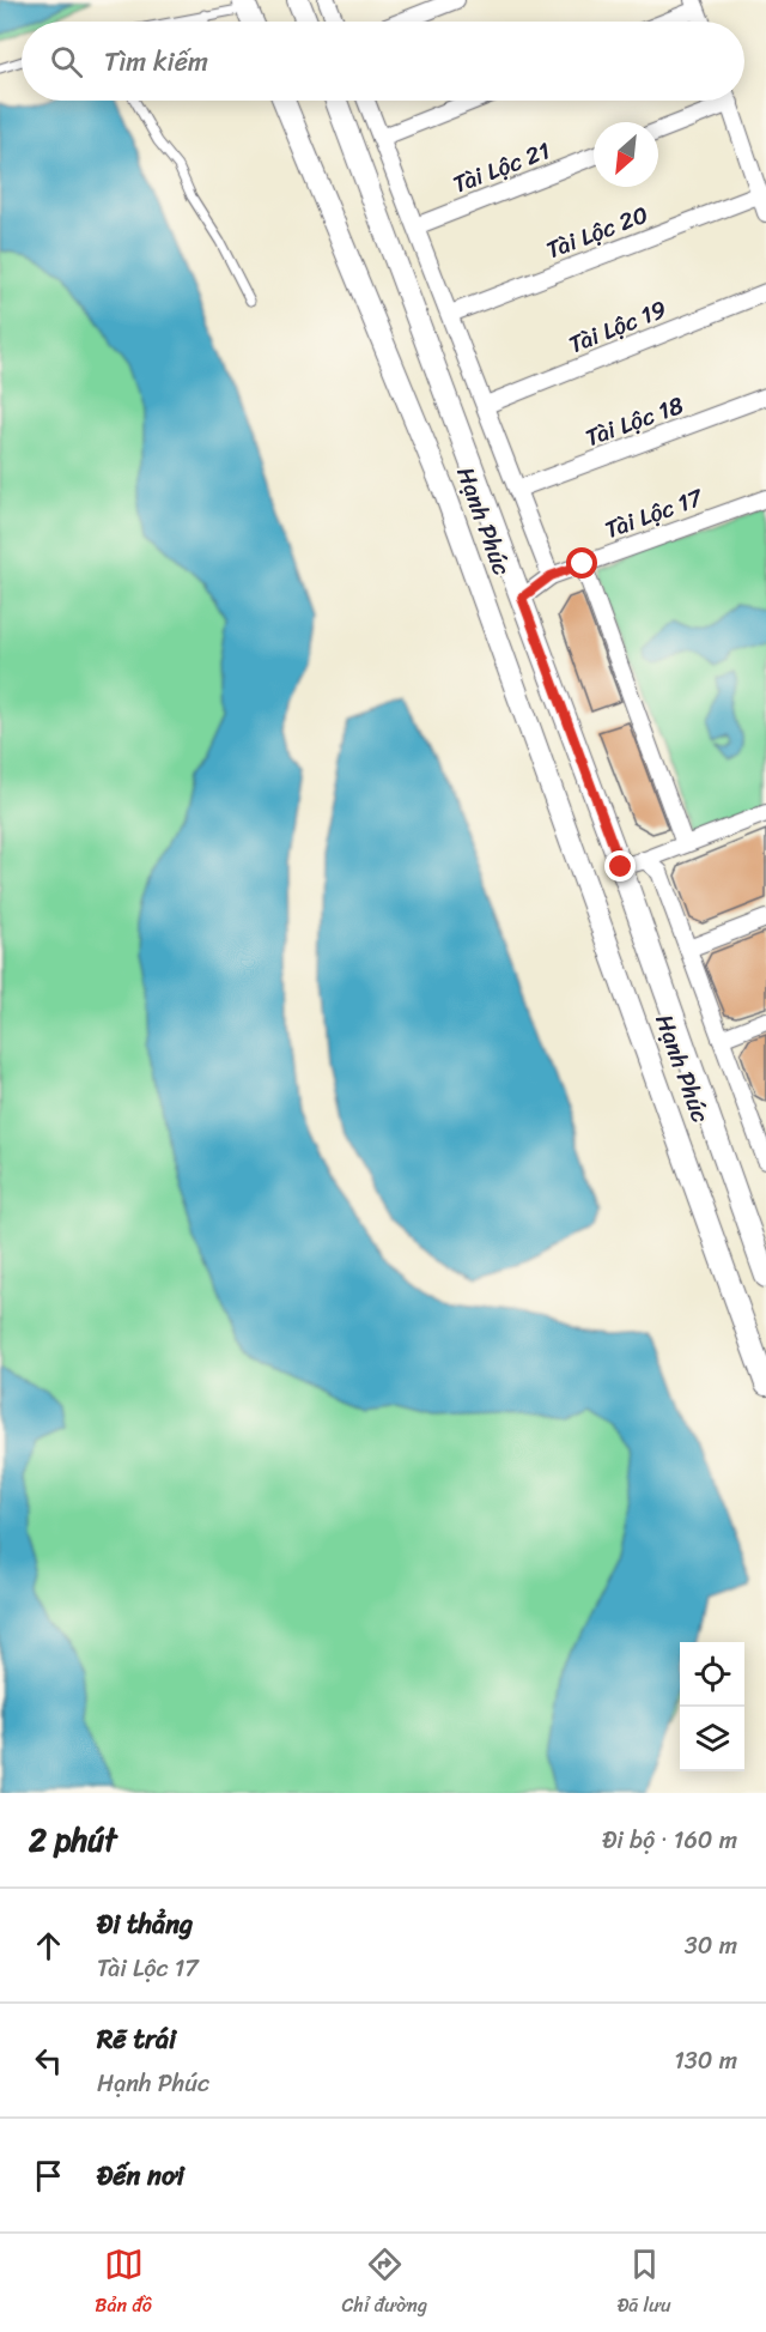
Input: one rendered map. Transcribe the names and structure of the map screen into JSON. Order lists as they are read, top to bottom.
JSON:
{
  "streets": {
    "street": [
      "Tài Lộc 21",
      "Tài Lộc 20",
      "Tài Lộc 19",
      "Tài Lộc 18",
      "Tài Lộc 17",
      "Hạnh Phúc"
    ]
  },
  "crossings": [
    ["Tài Lộc 17", "Hạnh Phúc"]
  ],
  "north": "bottom left",
  "page": {
    "search": "Tìm kiếm",
    "heading": ["2 phút", "Đi bộ · 160 m"],
    "list": [
      ["Đi thẳng", "Tài Lộc 17", "30 m"],
      ["Rẽ trái", "Hạnh Phúc", "130 m"],
      "Đến nơi"
    ],
    "nav": ["Bản đồ", "Chỉ đường", "Đã lưu"]
  }
}
